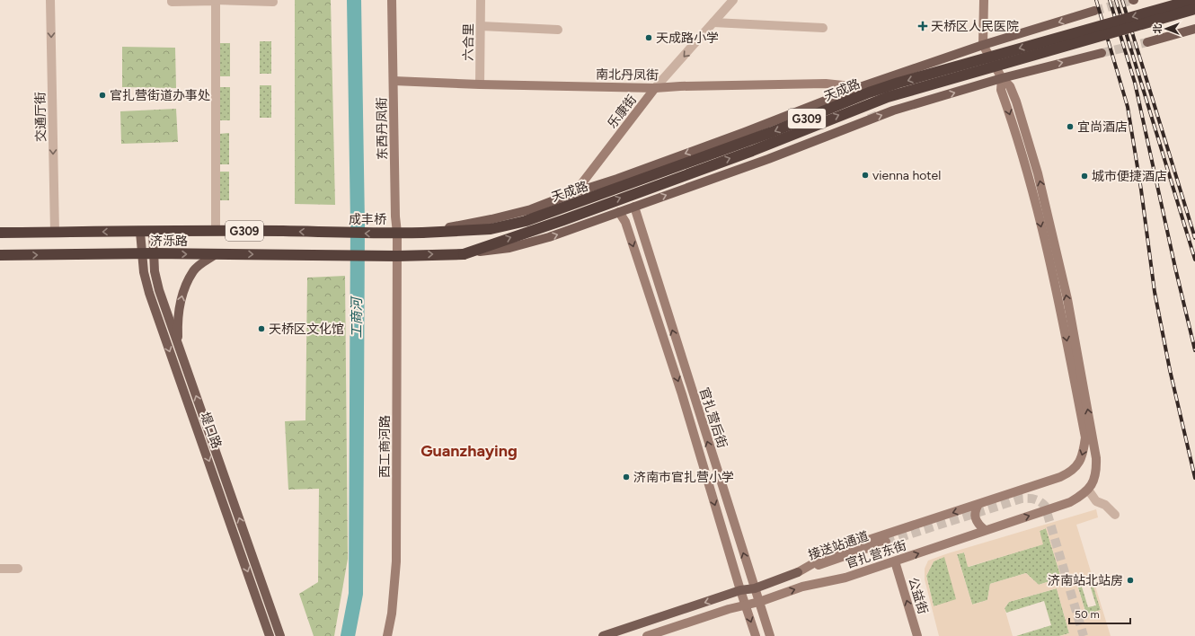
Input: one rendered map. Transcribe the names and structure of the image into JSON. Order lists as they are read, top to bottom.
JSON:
{
  "streets": {
    "highway": [
      "天成路",
      "G309",
      "成丰桥",
      "济泺路"
    ],
    "main road": [
      "南北丹凤街",
      "乐康街",
      "东西丹凤街",
      "官扎营后街",
      "堤口路",
      "西工商河路",
      "接送站通道",
      "官扎营东街",
      "公益街"
    ],
    "street": ["六合里", "交通厅街"]
  },
  "crossings": [
    ["六合里", "南北丹凤街"],
    ["南北丹凤街", "天成路"],
    ["南北丹凤街", "乐康街"],
    ["南北丹凤街", "东西丹凤街"],
    ["天成路", "乐康街"],
    ["天成路", "东西丹凤街"],
    ["天成路", "成丰桥"],
    ["天成路", "济泺路"],
    ["天成路", "官扎营后街"],
    ["天成路", "西工商河路"],
    ["天成路", "官扎营东街"],
    ["交通厅街", "济泺路"],
    ["东西丹凤街", "成丰桥"],
    ["东西丹凤街", "济泺路"],
    ["东西丹凤街", "西工商河路"],
    ["成丰桥", "济泺路"],
    ["济泺路", "堤口路"],
    ["济泺路", "西工商河路"],
    ["官扎营后街", "官扎营东街"],
    ["接送站通道", "官扎营东街"],
    ["官扎营东街", "公益街"]
  ],
  "one_way": [
    "乐康街",
    "交通厅街",
    "成丰桥",
    "公益街"
  ],
  "districts": ["Guanzhaying"],
  "water": ["工商河"],
  "places": {
    "health": ["天桥区人民医院"],
    "other": [
      "天成路小学",
      "官扎营街道办事处",
      "宜尚酒店",
      "vienna hotel",
      "城市便捷酒店",
      "天桥区文化馆",
      "济南市官扎营小学",
      "济南站北站房"
    ]
  },
  "scale_bar": "50 m",
  "north": "left"
}
